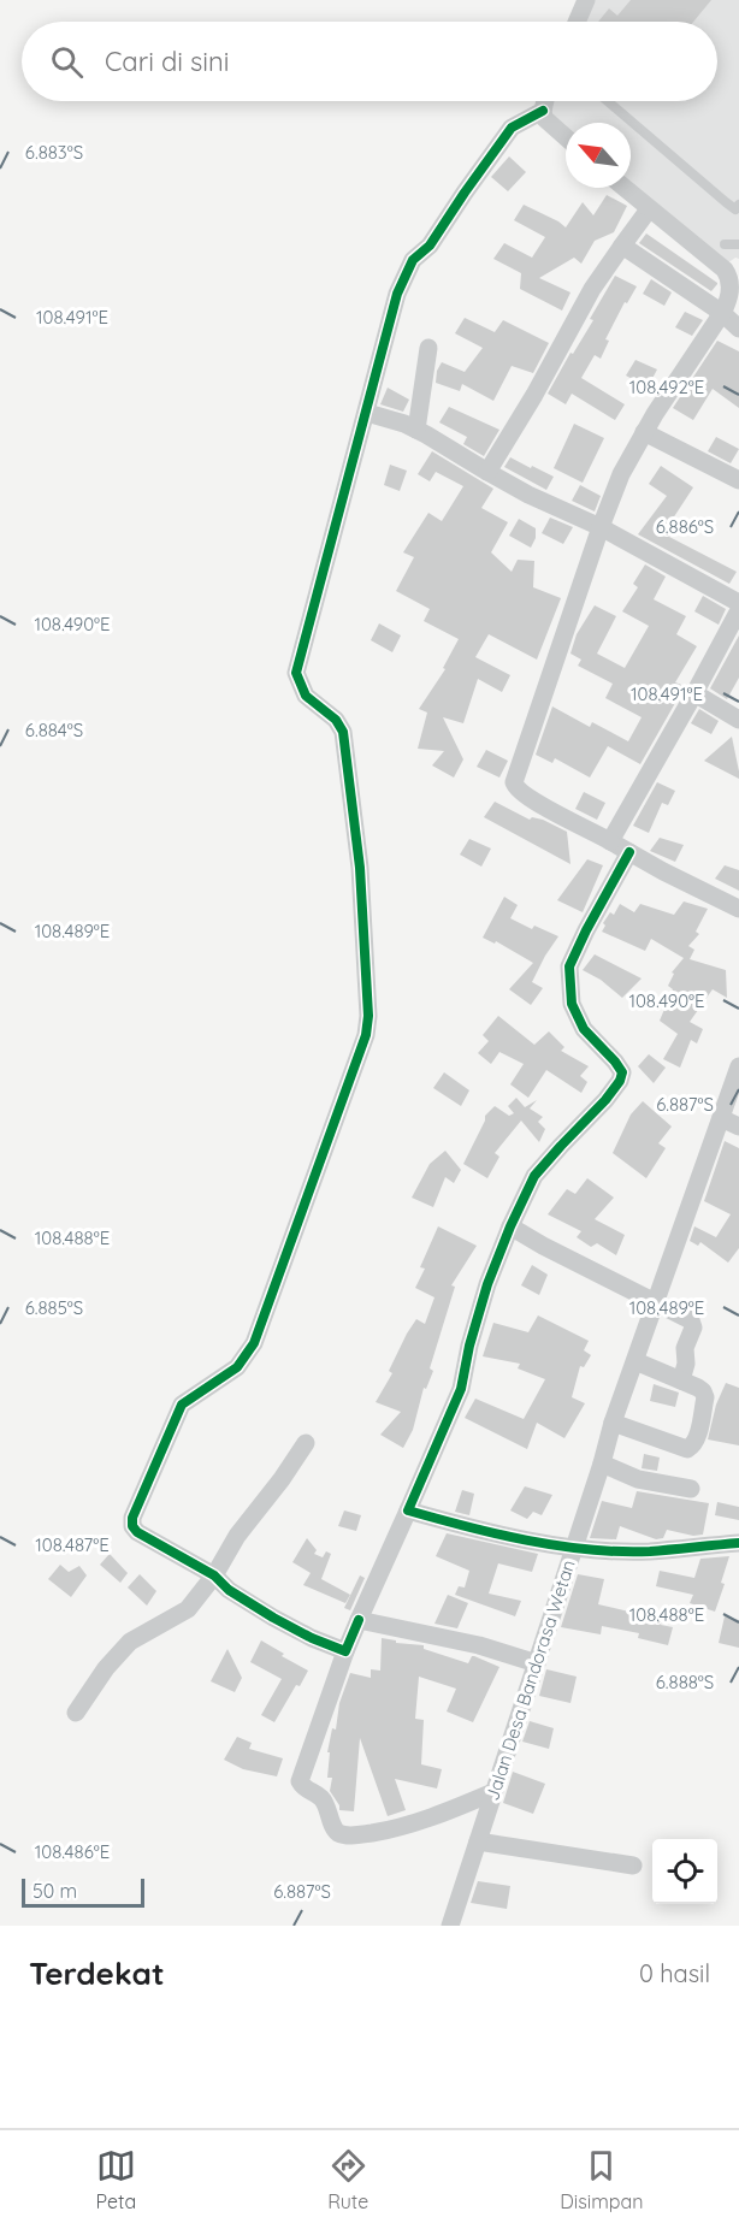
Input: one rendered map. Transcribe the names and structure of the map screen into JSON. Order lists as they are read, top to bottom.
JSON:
{
  "streets": {
    "street": ["Jalan Desa Bandorasa Wetan"]
  },
  "scale_bar": "50 m",
  "north": "top left",
  "page": {
    "search": "Cari di sini",
    "scale": "50 m",
    "heading": ["Terdekat", "0 hasil"],
    "nav": ["Peta", "Rute", "Disimpan"]
  },
  "coordinates": [
    "6.883°S",
    "108.491°E",
    "108.492°E",
    "6.886°S",
    "108.490°E",
    "6.884°S",
    "108.489°E",
    "6.887°S",
    "108.488°E",
    "6.885°S",
    "108.487°E",
    "6.888°S",
    "108.486°E"
  ]
}
